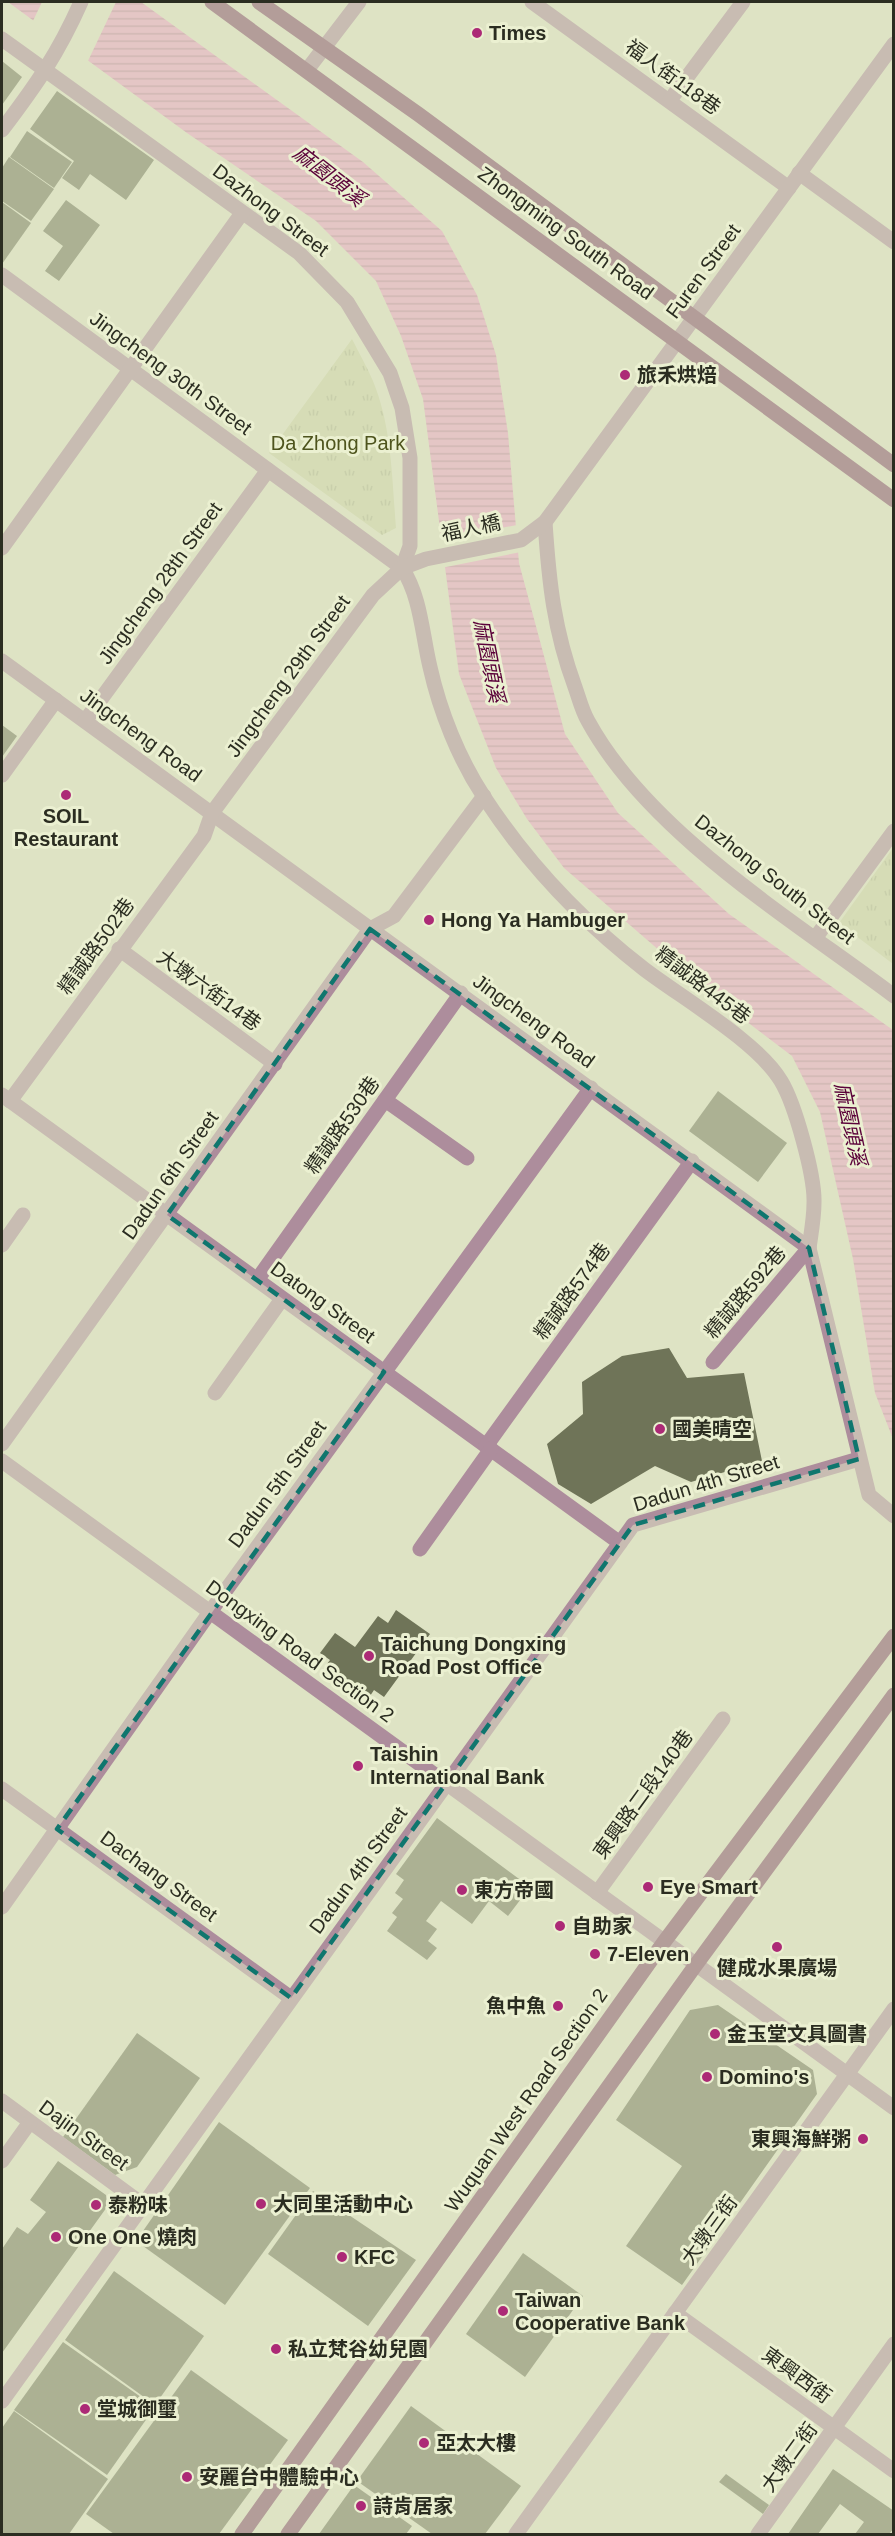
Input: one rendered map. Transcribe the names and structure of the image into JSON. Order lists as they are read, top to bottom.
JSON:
{
  "streets": {
    "main road": ["Zhongming South Road", "Wuquan West Road Section 2"],
    "street": [
      "福人街118巷",
      "Dazhong Street",
      "Furen Street",
      "Jingcheng 30th Street",
      "福人橋",
      "Jingcheng 28th Street",
      "Jingcheng 29th Street",
      "Jingcheng Road",
      "Dazhong South Street",
      "精誠路502巷",
      "精誠路445巷",
      "大墩六街14巷",
      "精誠路530巷",
      "Dadun 6th Street",
      "精誠路574巷",
      "精誠路592巷",
      "Datong Street",
      "Dadun 4th Street",
      "Dadun 5th Street",
      "Dongxing Road Section 2",
      "東興路二段140巷",
      "Dachang Street",
      "Dajin Street",
      "大墩三街",
      "東興西街",
      "大墩二街"
    ]
  },
  "crossings": [
    ["福人街118巷", "Furen Street"],
    ["Dazhong Street", "Jingcheng 30th Street"],
    ["Dazhong Street", "福人橋"],
    ["Dazhong Street", "Jingcheng 29th Street"],
    ["Zhongming South Road", "Furen Street"],
    ["Furen Street", "福人橋"],
    ["Furen Street", "Dazhong South Street"],
    ["Jingcheng 30th Street", "福人橋"],
    ["Jingcheng 30th Street", "Jingcheng 28th Street"],
    ["Jingcheng 30th Street", "Jingcheng 29th Street"],
    ["福人橋", "Jingcheng 29th Street"],
    ["福人橋", "Dazhong South Street"],
    ["Jingcheng 28th Street", "Jingcheng Road"],
    ["Jingcheng 29th Street", "Jingcheng Road"],
    ["Jingcheng 29th Street", "精誠路502巷"],
    ["Jingcheng Road", "精誠路502巷"],
    ["Jingcheng Road", "精誠路445巷"],
    ["Jingcheng Road", "精誠路530巷"],
    ["Jingcheng Road", "Dadun 6th Street"],
    ["Jingcheng Road", "精誠路574巷"],
    ["Jingcheng Road", "精誠路592巷"],
    ["Jingcheng Road", "Dadun 5th Street"],
    ["精誠路502巷", "大墩六街14巷"],
    ["精誠路502巷", "Datong Street"],
    ["精誠路445巷", "精誠路592巷"],
    ["大墩六街14巷", "Dadun 6th Street"],
    ["精誠路530巷", "Datong Street"],
    ["Dadun 6th Street", "Datong Street"],
    ["精誠路574巷", "Datong Street"],
    ["Datong Street", "Dadun 4th Street"],
    ["Datong Street", "Dadun 5th Street"],
    ["Dadun 4th Street", "Dongxing Road Section 2"],
    ["Dadun 4th Street", "Dachang Street"],
    ["Dadun 4th Street", "Dajin Street"],
    ["Dadun 5th Street", "Dongxing Road Section 2"],
    ["Dadun 5th Street", "Dachang Street"],
    ["Dongxing Road Section 2", "東興路二段140巷"],
    ["Dongxing Road Section 2", "Wuquan West Road Section 2"],
    ["Dongxing Road Section 2", "大墩三街"],
    ["大墩三街", "東興西街"],
    ["東興西街", "大墩二街"]
  ],
  "water": ["麻園頭溪"],
  "parks": ["Da Zhong Park"],
  "places": [
    "Times",
    "旅禾烘焙",
    "SOIL Restaurant",
    "Hong Ya Hambuger",
    "國美晴空",
    "Taichung Dongxing Road Post Office",
    "Taishin International Bank",
    "Eye Smart",
    "東方帝國",
    "自助家",
    "健成水果廣場",
    "7-Eleven",
    "魚中魚",
    "金玉堂文具圖書",
    "Domino's",
    "東興海鮮粥",
    "大同里活動中心",
    "泰粉味",
    "One One 燒肉",
    "KFC",
    "Taiwan Cooperative Bank",
    "私立梵谷幼兒園",
    "堂城御璽",
    "亞太大樓",
    "安麗台中體驗中心",
    "詩肯居家"
  ]
}
